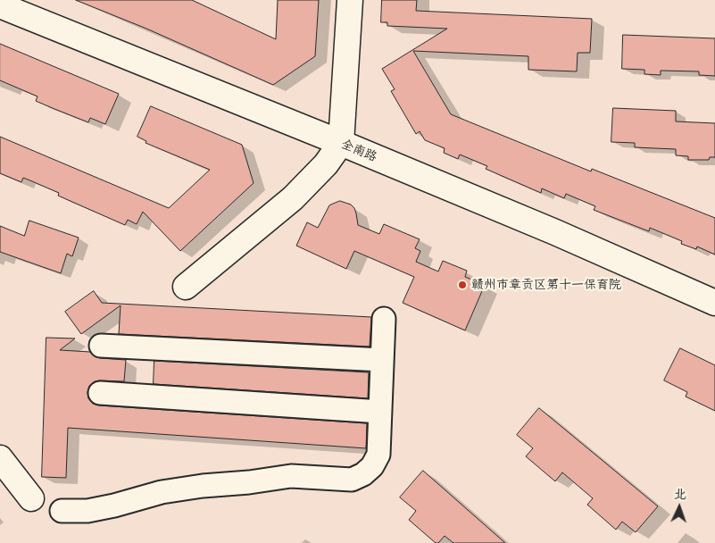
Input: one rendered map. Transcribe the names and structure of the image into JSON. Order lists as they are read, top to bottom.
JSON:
{
  "streets": {
    "street": ["全南路"]
  },
  "places": ["赣州市章贡区第十一保育院"],
  "north": "top"
}
